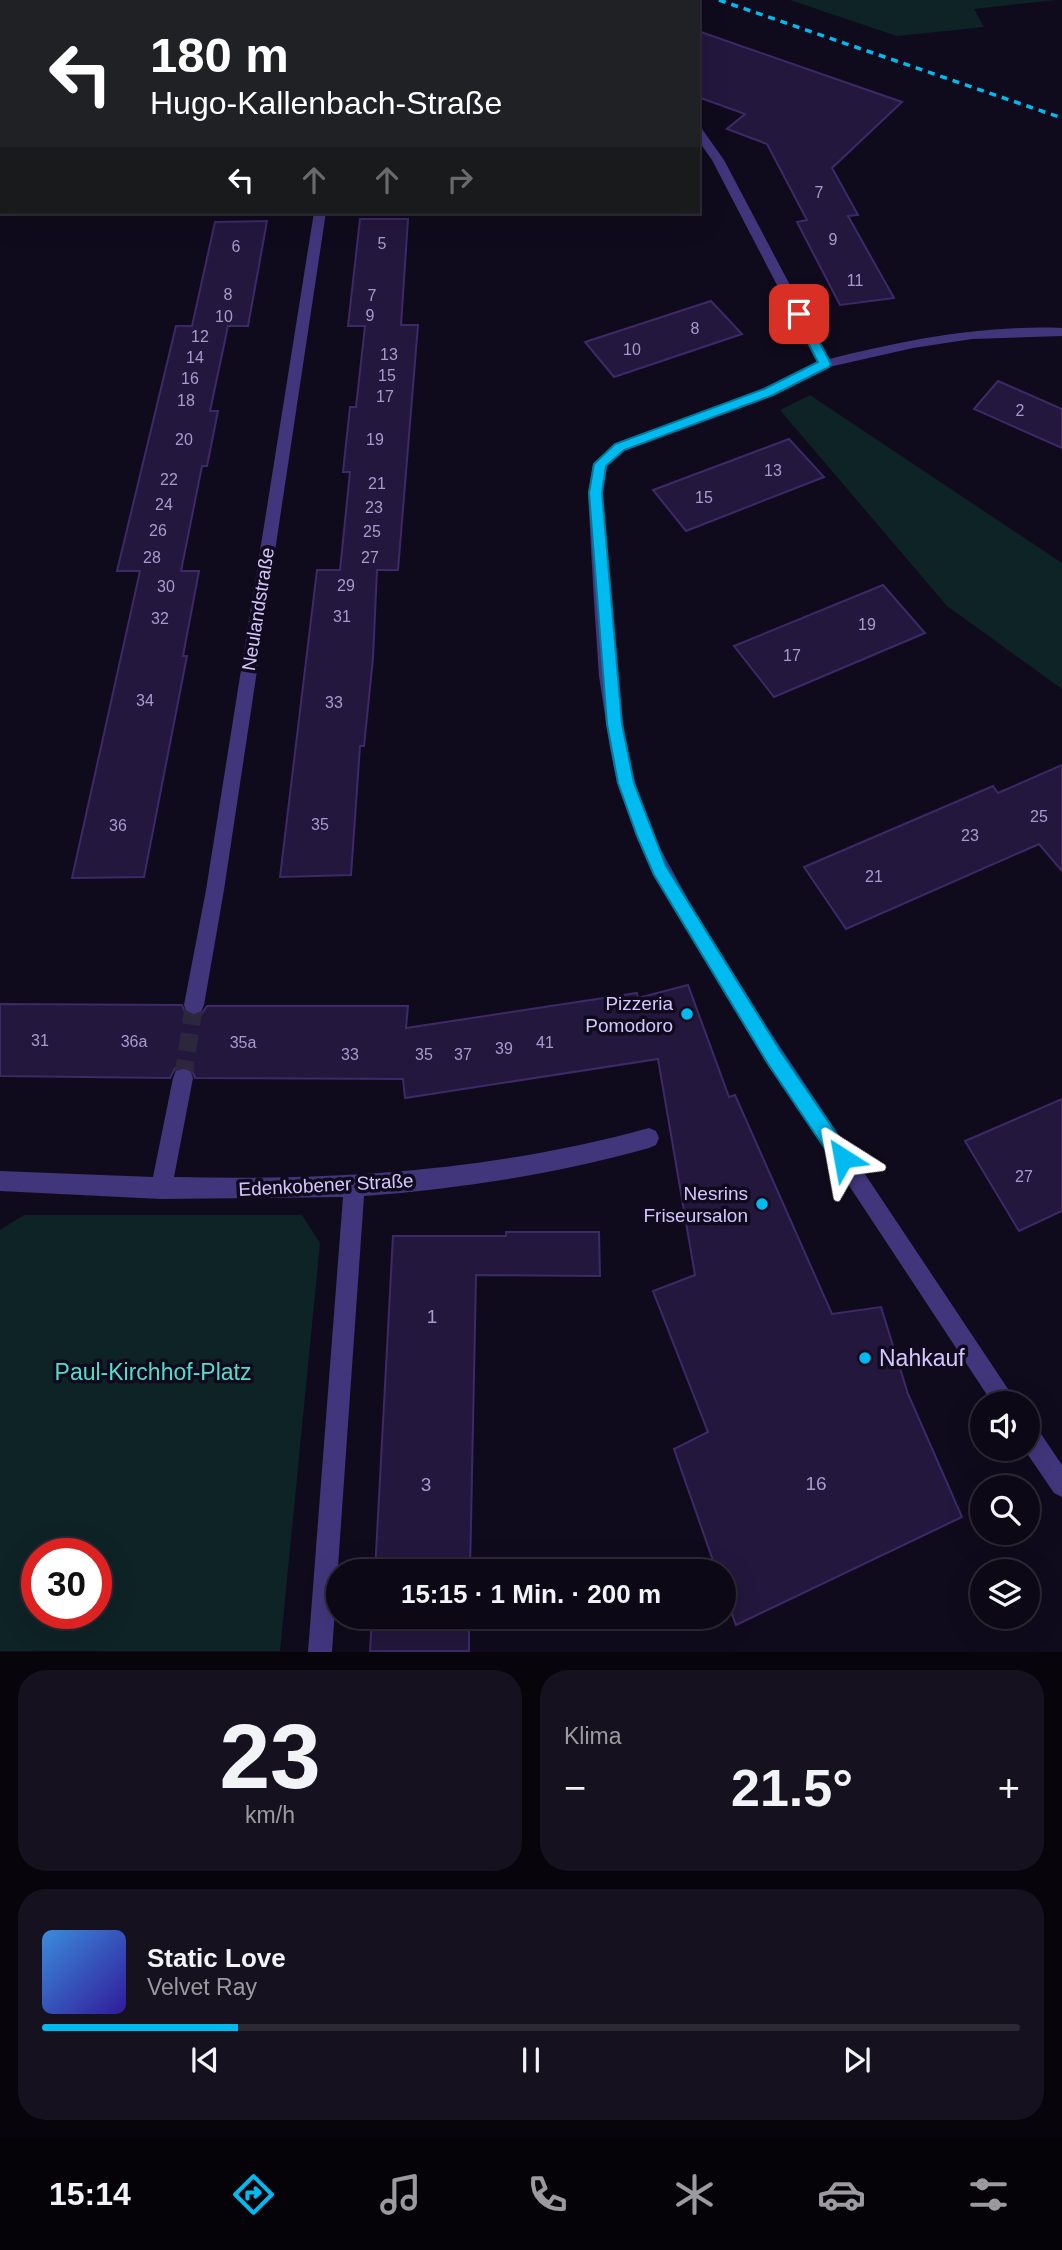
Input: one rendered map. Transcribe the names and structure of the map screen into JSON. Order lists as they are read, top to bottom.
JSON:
{
  "streets": {
    "street": ["Neulandstraße", "Edenkobener Straße"]
  },
  "parks": ["Paul-Kirchhof-Platz"],
  "places": ["Pizzeria Pomodoro", "Nesrins Friseursalon", "Nahkauf"],
  "house_numbers": [
    "7",
    "9",
    "5",
    "6",
    "11",
    "8",
    "7",
    "9",
    "10",
    "8",
    "12",
    "10",
    "13",
    "14",
    "15",
    "16",
    "17",
    "18",
    "2",
    "20",
    "19",
    "13",
    "22",
    "21",
    "15",
    "24",
    "23",
    "26",
    "25",
    "28",
    "27",
    "29",
    "30",
    "31",
    "32",
    "19",
    "17",
    "34",
    "33",
    "25",
    "35",
    "36",
    "23",
    "21",
    "31",
    "36a",
    "35a",
    "41",
    "39",
    "33",
    "35",
    "37",
    "27",
    "1",
    "16",
    "3"
  ],
  "page": {
    "turn": ["180 m", "Hugo-Kallenbach-Straße"],
    "limit": "30",
    "trip": "15:15 · 1 Min. · 200 m",
    "tile": [
      ["23", "km/h"],
      "Klima"
    ],
    "heat": ["−", "21.5°", "+"],
    "song": ["Static Love", "Velvet Ray"],
    "tabs": "15:14"
  }
}
